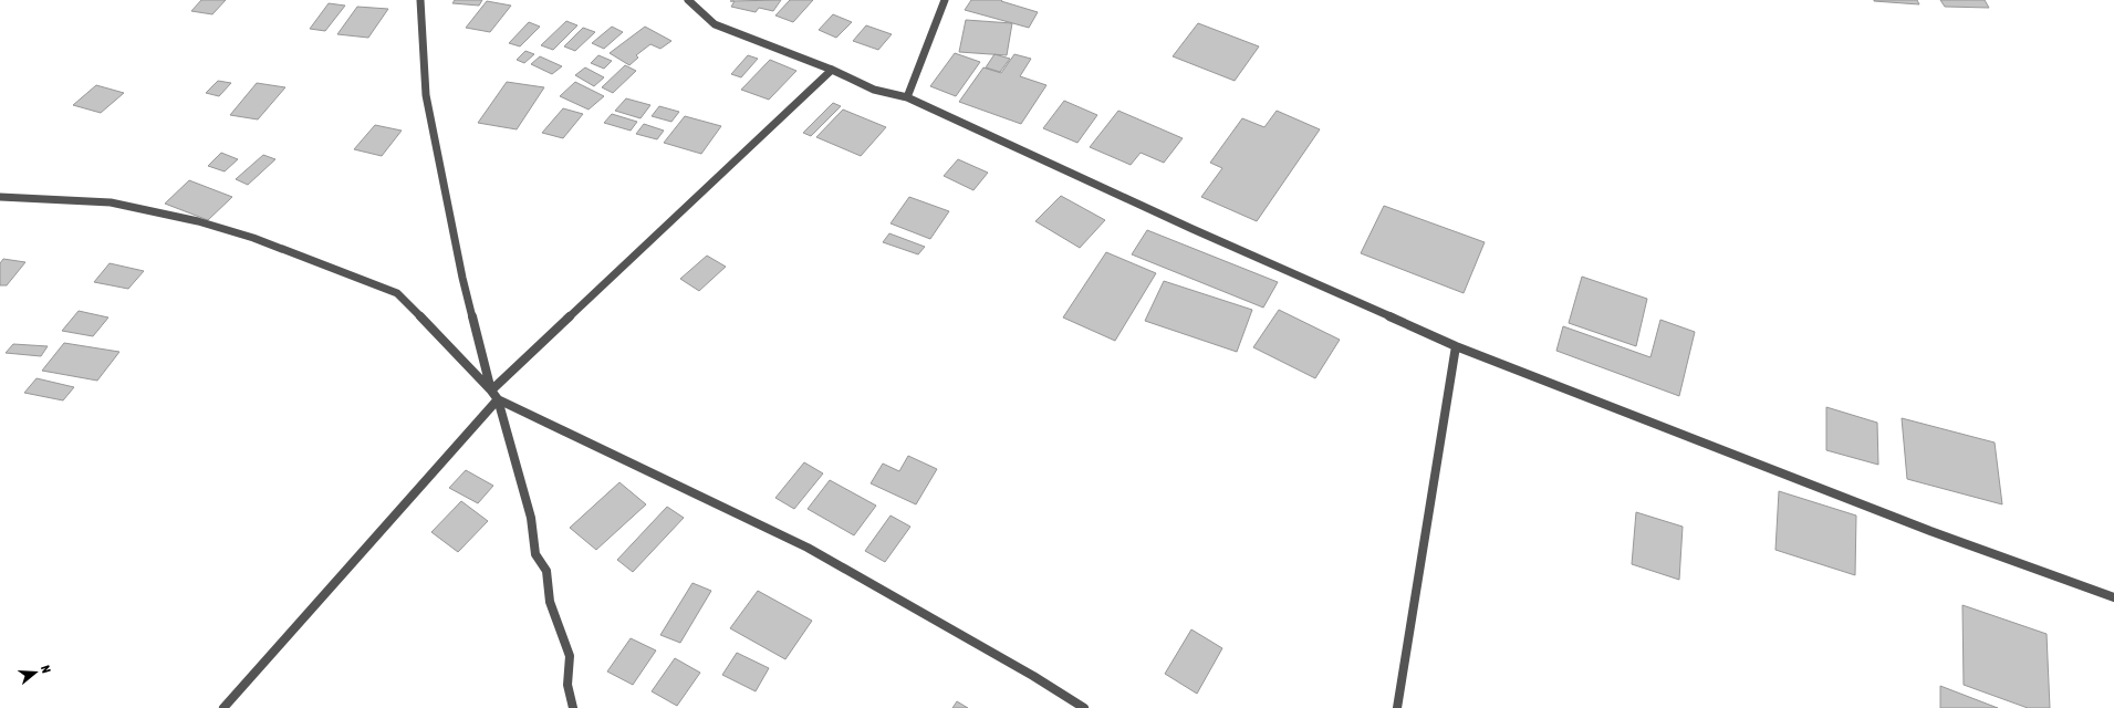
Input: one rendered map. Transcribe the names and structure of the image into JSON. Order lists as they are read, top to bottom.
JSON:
{
  "north": "right"
}
